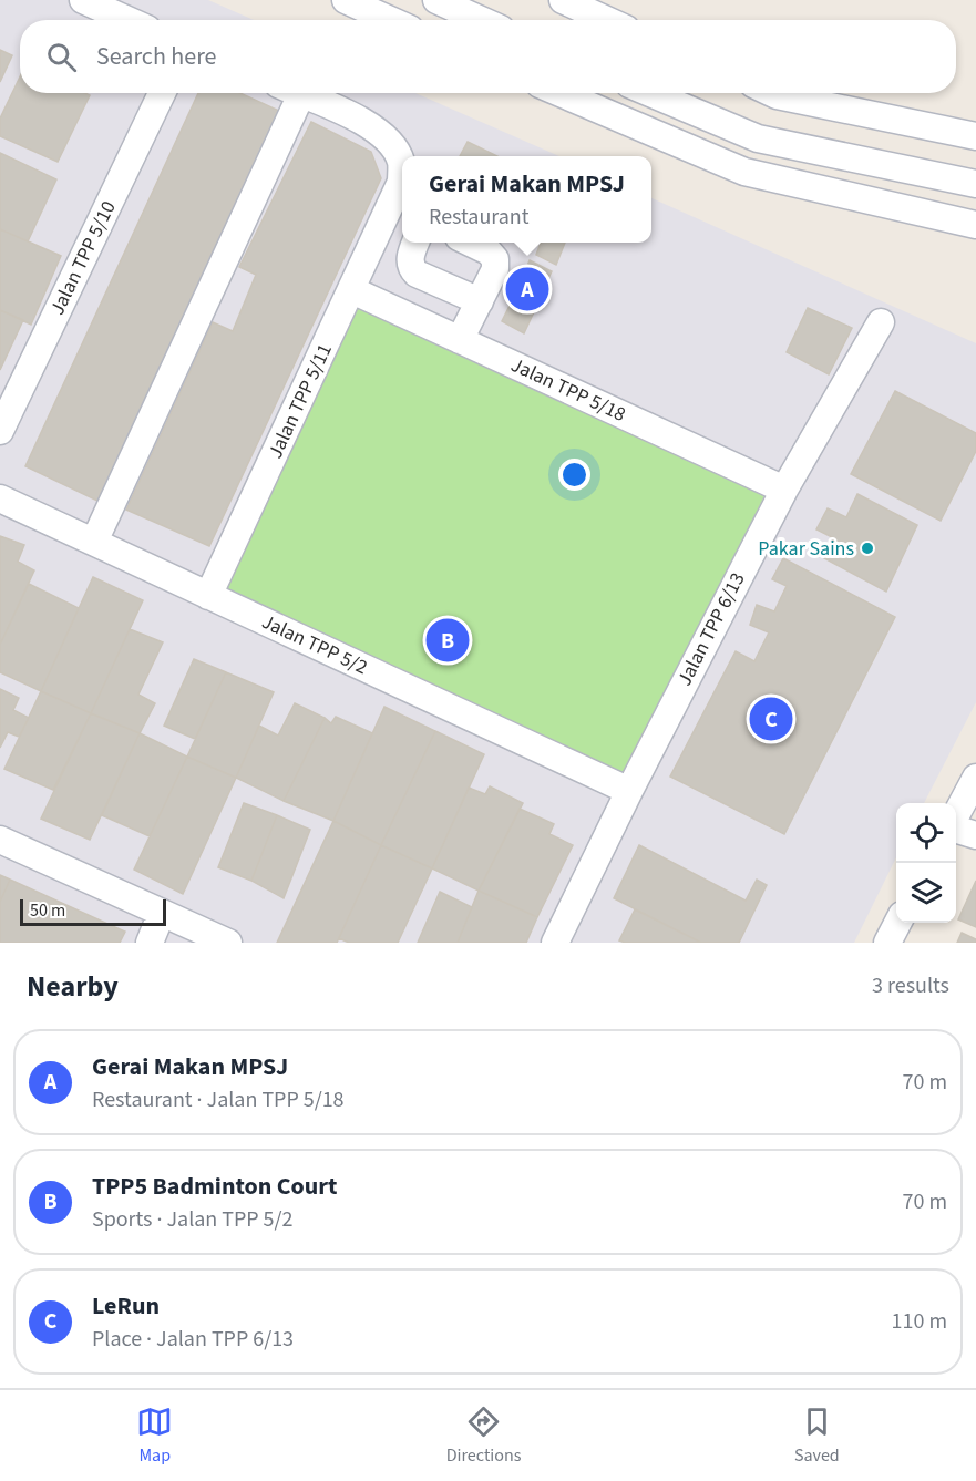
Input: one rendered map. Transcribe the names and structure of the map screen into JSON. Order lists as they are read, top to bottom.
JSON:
{
  "streets": {
    "street": [
      "Jalan TPP 5/10",
      "Jalan TPP 5/18",
      "Jalan TPP 5/11",
      "Jalan TPP 6/13",
      "Jalan TPP 5/2"
    ]
  },
  "crossings": [
    ["Jalan TPP 5/18", "Jalan TPP 5/11"],
    ["Jalan TPP 5/18", "Jalan TPP 6/13"],
    ["Jalan TPP 5/11", "Jalan TPP 5/2"],
    ["Jalan TPP 6/13", "Jalan TPP 5/2"]
  ],
  "places": ["Pakar Sains"],
  "scale_bar": "50 m",
  "page": {
    "search": "Search here",
    "popup": ["Gerai Makan MPSJ", "Restaurant"],
    "pins": ["A", "B", "C"],
    "scale": "50 m",
    "heading": ["Nearby", "3 results"],
    "list": [
      {
        "mark": "A",
        "name": "Gerai Makan MPSJ",
        "note": "Restaurant · Jalan TPP 5/18",
        "value": "70 m"
      },
      {
        "mark": "B",
        "name": "TPP5 Badminton Court",
        "note": "Sports · Jalan TPP 5/2",
        "value": "70 m"
      },
      {
        "mark": "C",
        "name": "LeRun",
        "note": "Place · Jalan TPP 6/13",
        "value": "110 m"
      }
    ],
    "nav": ["Map", "Directions", "Saved"]
  }
}
